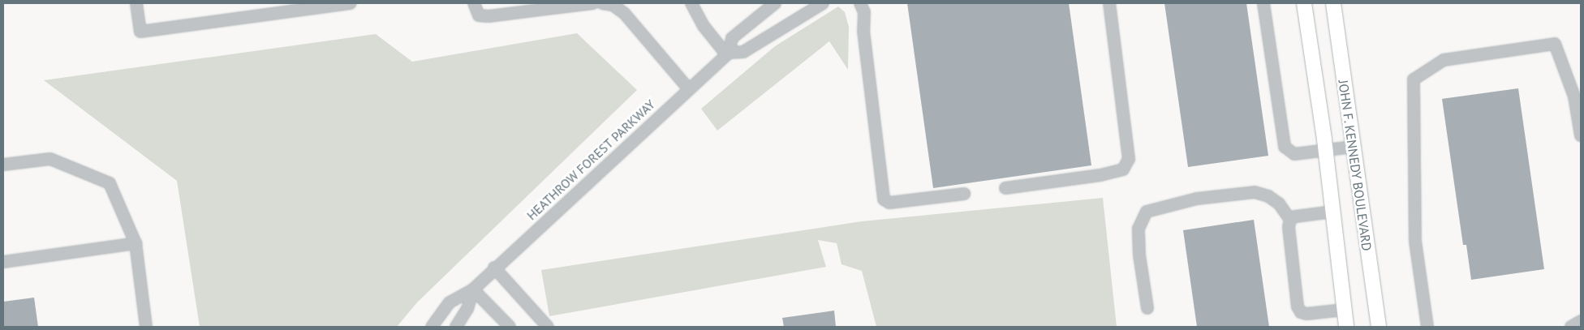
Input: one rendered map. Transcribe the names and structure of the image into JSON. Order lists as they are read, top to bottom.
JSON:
{
  "streets": {
    "main road": ["JOHN F. KENNEDY BOULEVARD"],
    "street": ["HEATHROW FOREST PARKWAY"]
  }
}
